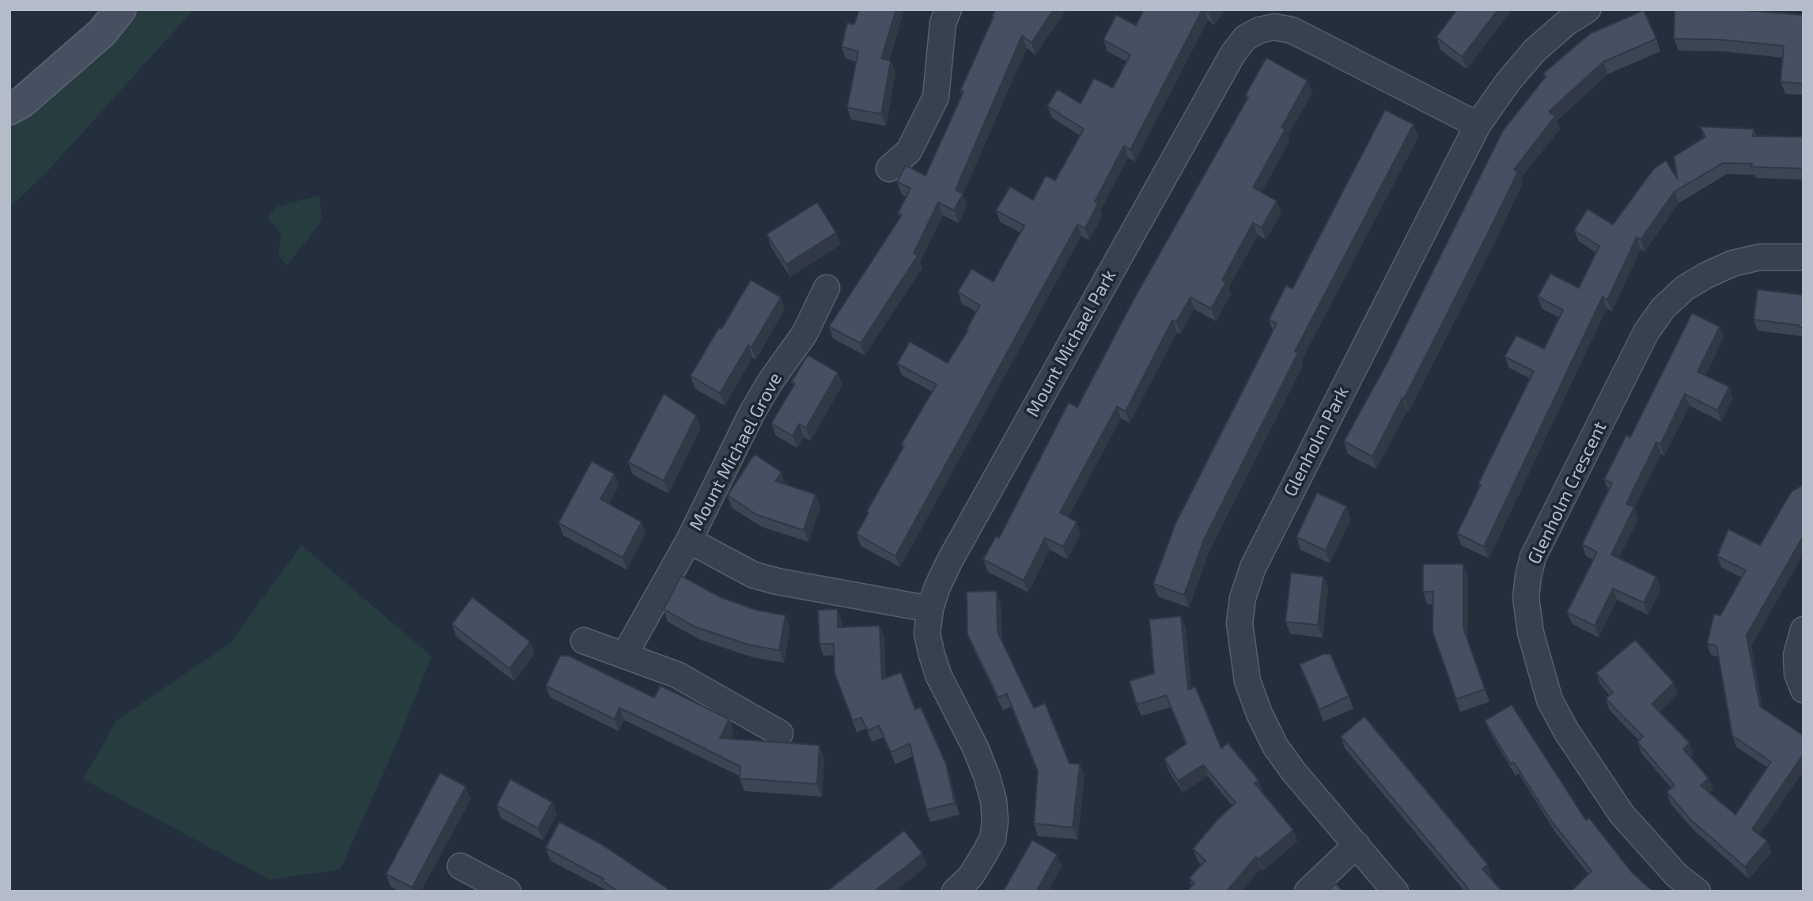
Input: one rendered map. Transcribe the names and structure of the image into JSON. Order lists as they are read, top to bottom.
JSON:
{
  "streets": {
    "street": [
      "Mount Michael Park",
      "Glenholm Park",
      "Mount Michael Grove",
      "Glenholm Crescent"
    ]
  },
  "crossings": [
    ["Mount Michael Park", "Glenholm Park"],
    ["Mount Michael Park", "Mount Michael Grove"]
  ]
}
